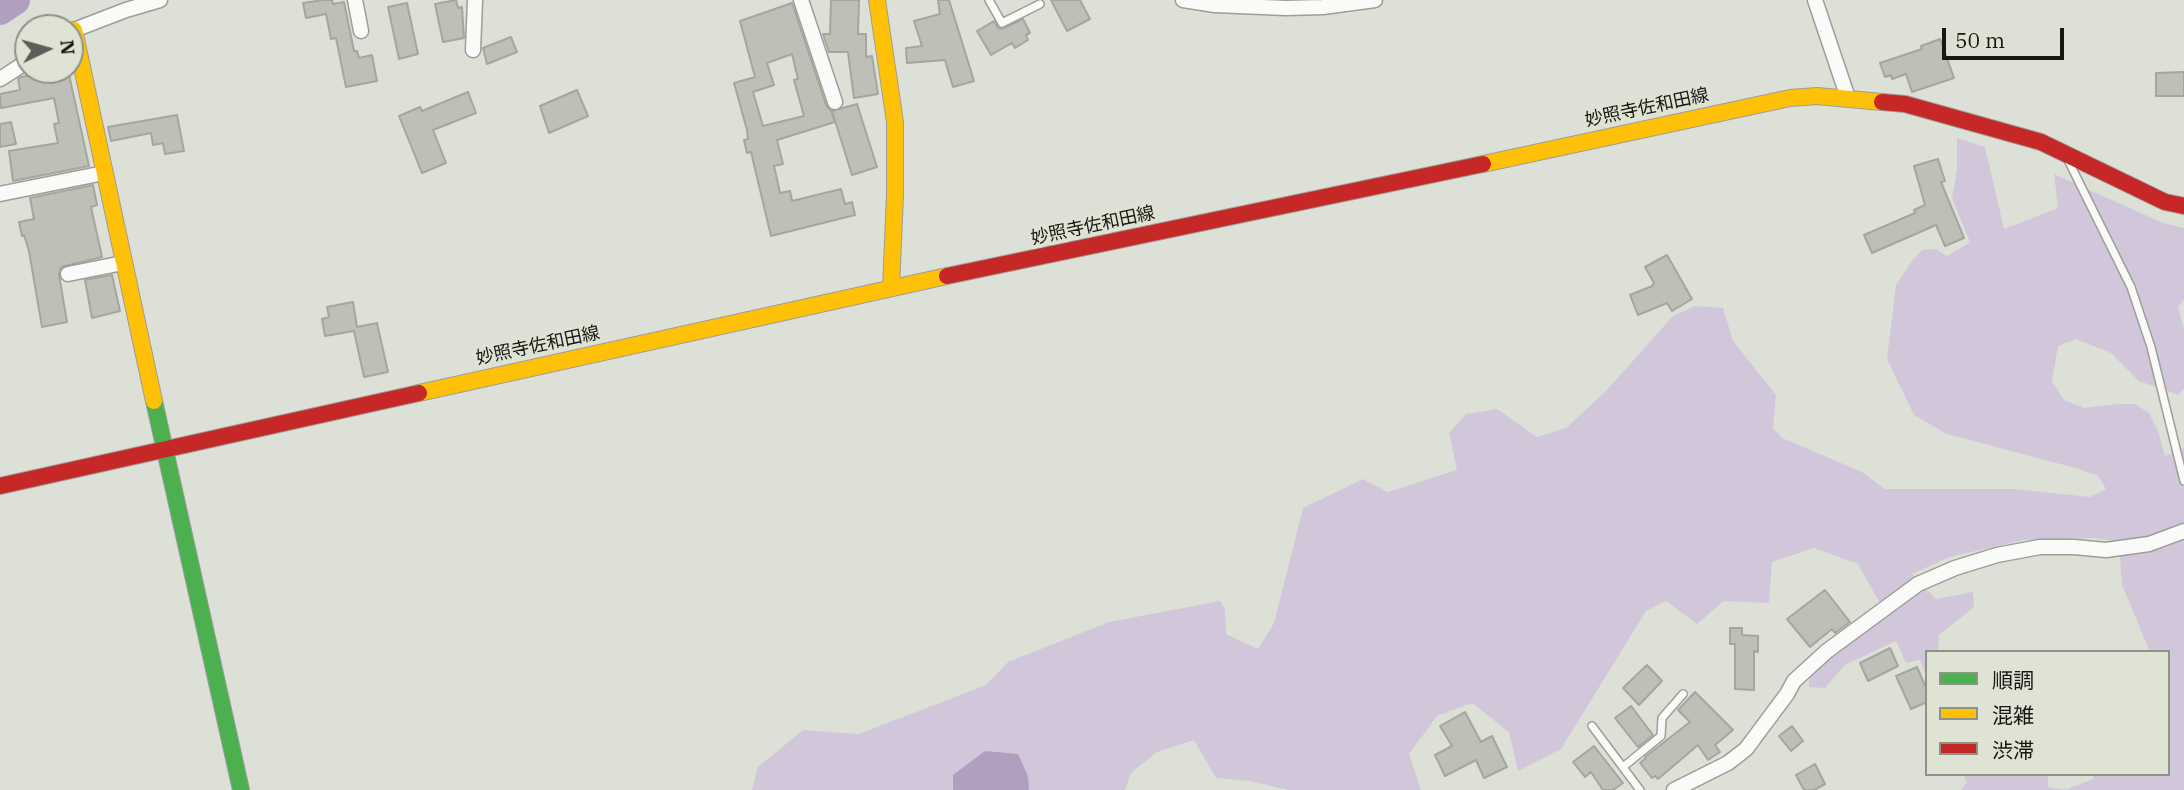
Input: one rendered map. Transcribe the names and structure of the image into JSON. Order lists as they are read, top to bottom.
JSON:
{
  "streets": {
    "main road": ["妙照寺佐和田線"]
  },
  "legend": ["順調", "混雑", "渋滞"],
  "scale_bar": "50 m",
  "north": "right"
}
